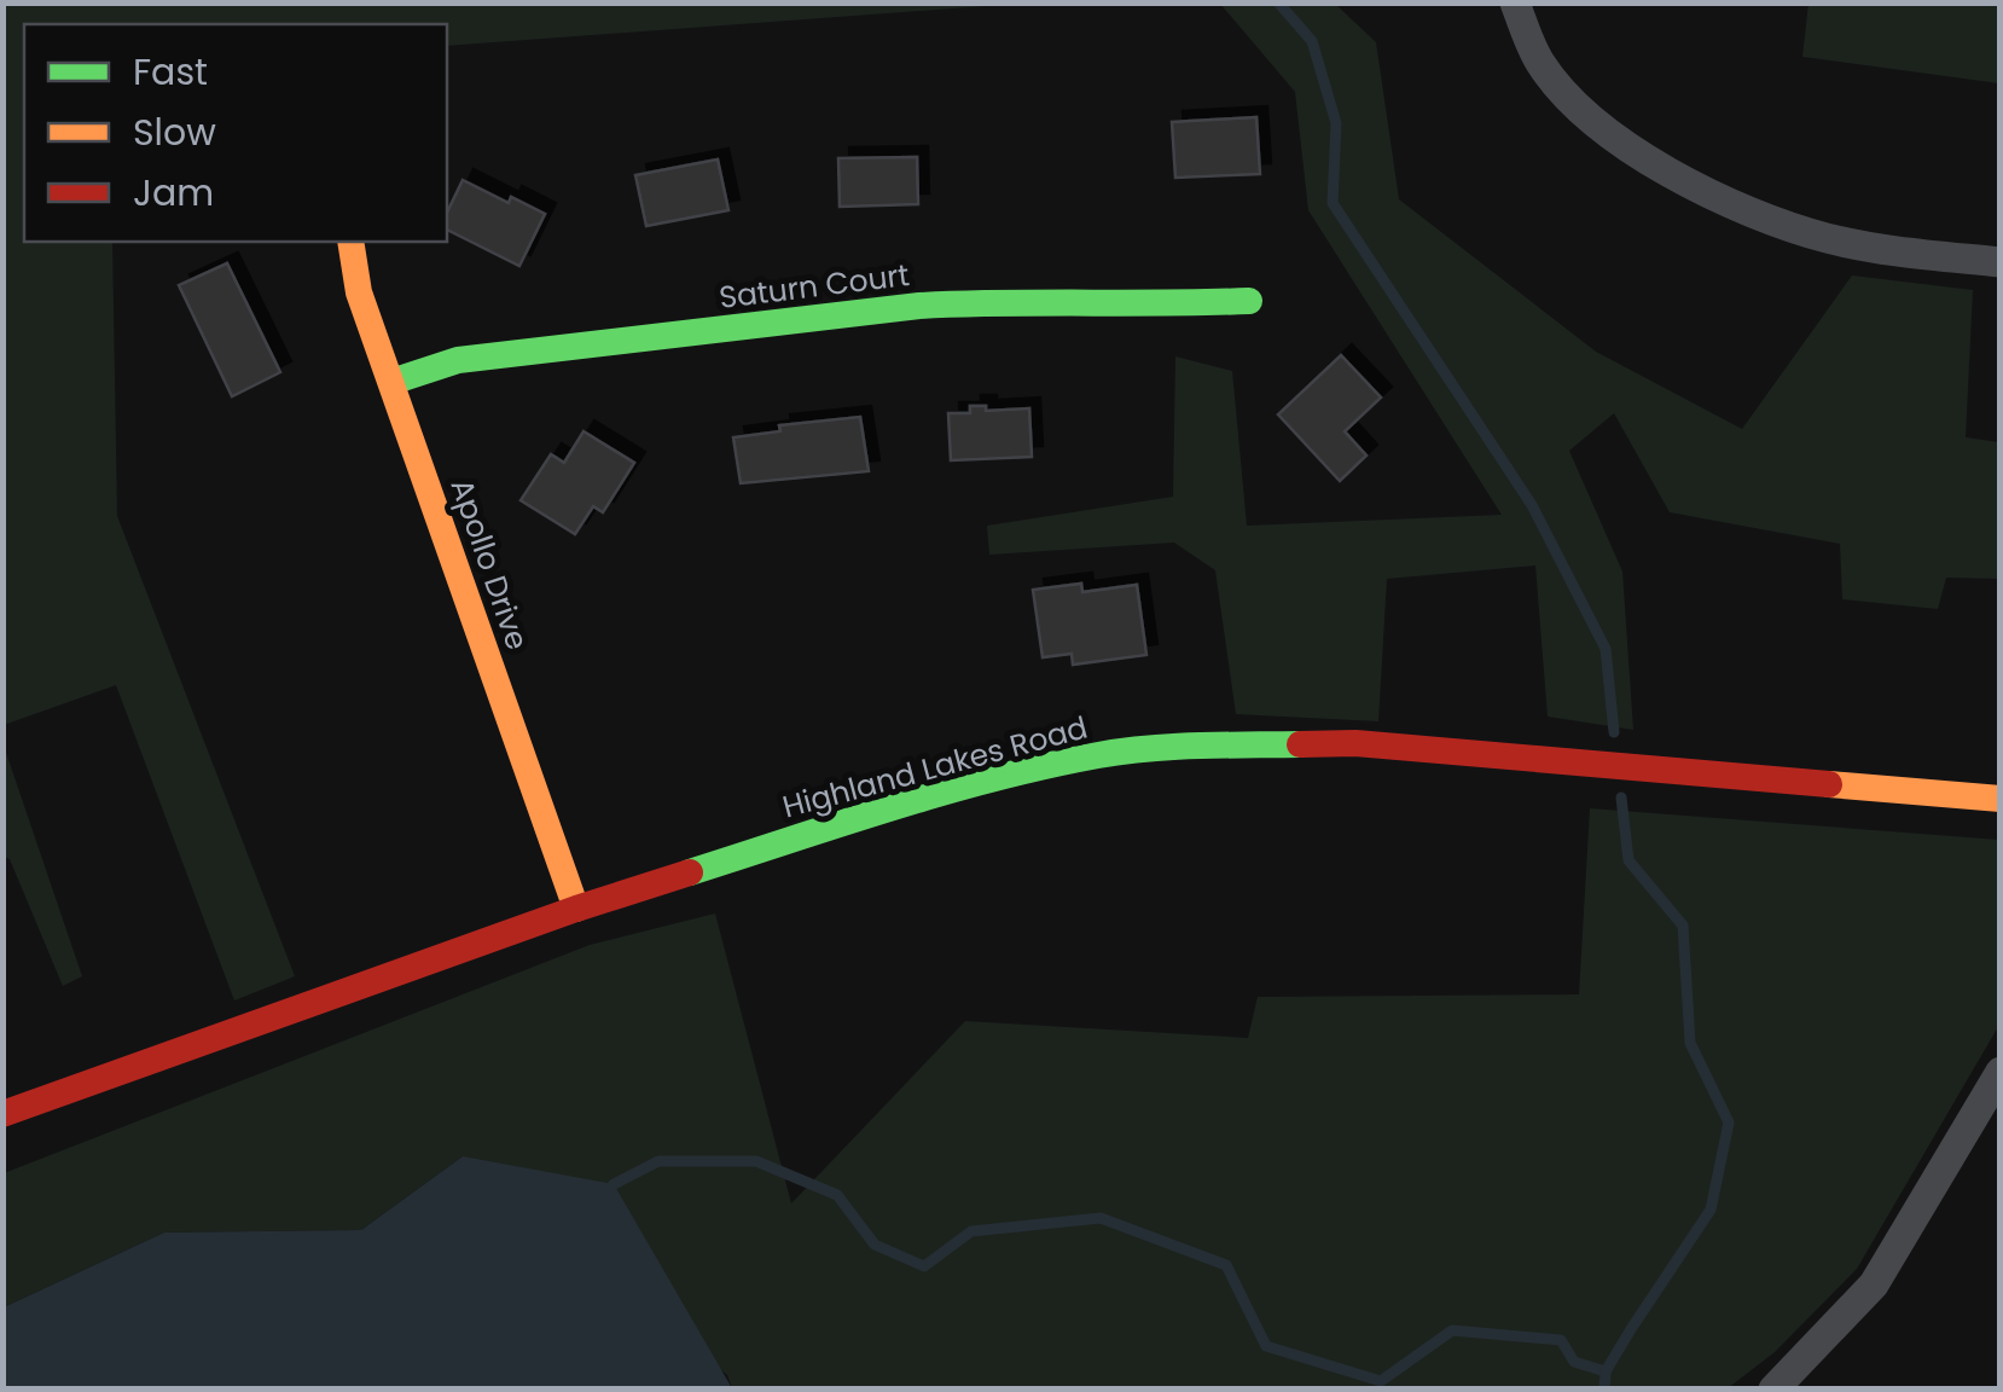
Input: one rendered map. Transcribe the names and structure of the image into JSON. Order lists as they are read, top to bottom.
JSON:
{
  "streets": {
    "street": ["Saturn Court", "Apollo Drive", "Highland Lakes Road"]
  },
  "crossings": [
    ["Saturn Court", "Apollo Drive"],
    ["Apollo Drive", "Highland Lakes Road"]
  ],
  "legend": ["Fast", "Slow", "Jam"]
}
